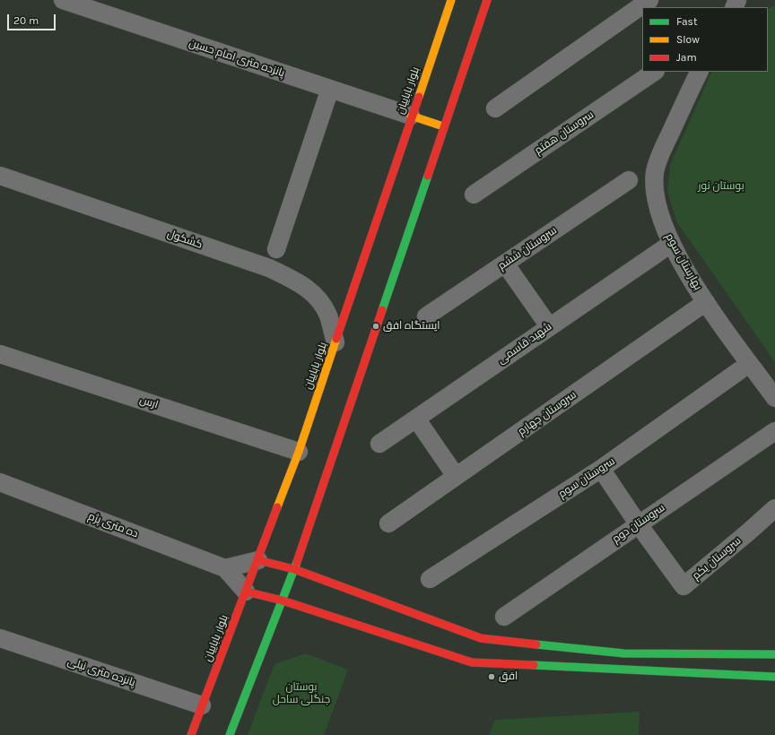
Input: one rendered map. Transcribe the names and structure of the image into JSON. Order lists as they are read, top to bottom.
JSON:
{
  "streets": {
    "main road": ["بلوار باباییان"],
    "street": [
      "پانزده متری امام حسین",
      "سروستان هفتم",
      "کشکول",
      "سروستان ششم",
      "بهارستان سوم",
      "شهید قاسمی",
      "ارس",
      "سروستان چهارم",
      "سروستان سوم",
      "سروستان دوم",
      "ده متری پژم",
      "سروستان یکم",
      "پانزده متری نیلی"
    ]
  },
  "crossings": [
    ["پانزده متری امام حسین", "بلوار باباییان"],
    ["بلوار باباییان", "کشکول"],
    ["بلوار باباییان", "ارس"],
    ["بلوار باباییان", "ده متری پژم"],
    ["بلوار باباییان", "پانزده متری نیلی"],
    ["بهارستان سوم", "شهید قاسمی"],
    ["بهارستان سوم", "سروستان چهارم"],
    ["سروستان دوم", "سروستان یکم"]
  ],
  "parks": ["بوستان نور", "بوستان جنگلی ساحل"],
  "places": ["ایستگاه افق", "افق"],
  "legend": ["Fast", "Slow", "Jam"],
  "scale_bar": "20 m"
}
